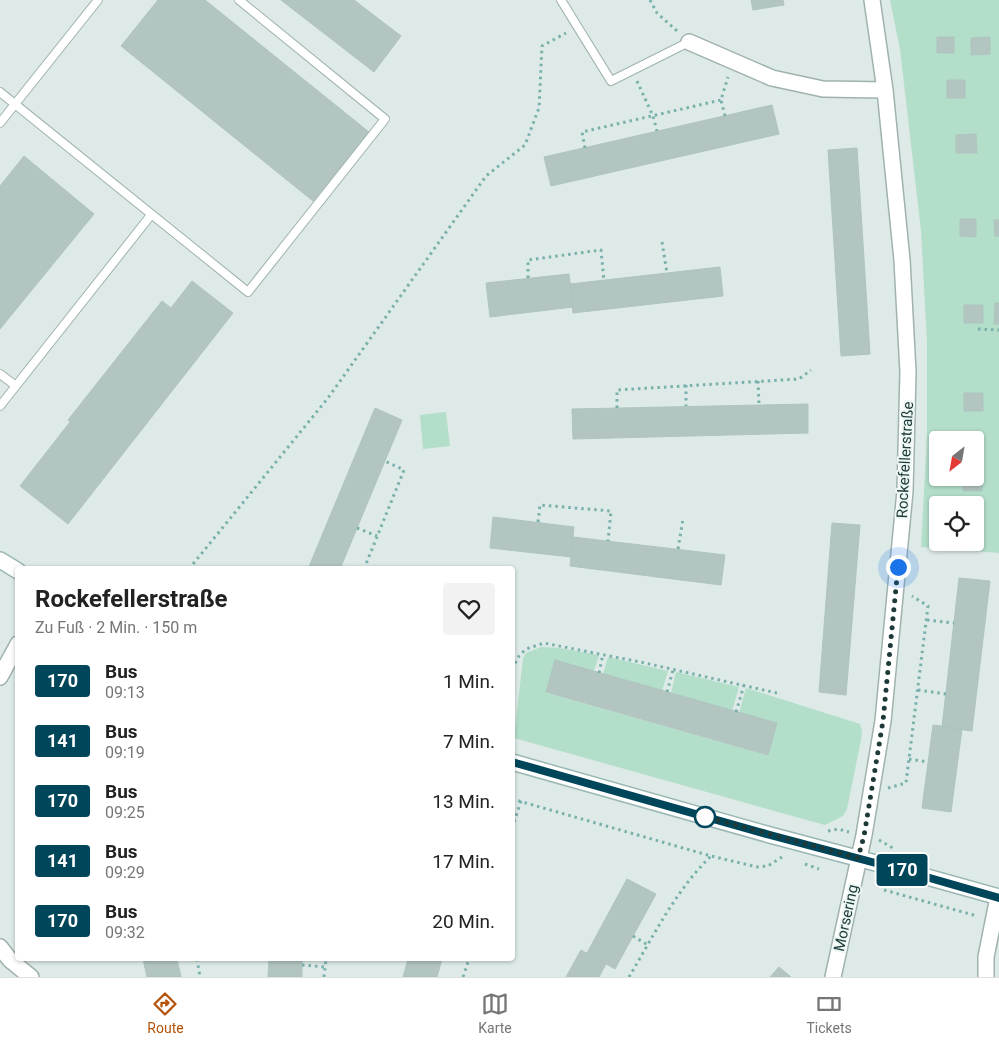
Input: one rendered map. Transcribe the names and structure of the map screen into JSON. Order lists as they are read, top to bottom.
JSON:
{
  "streets": {
    "street": ["Rockefellerstraße", "Morsering"]
  },
  "crossings": [
    ["Rockefellerstraße", "Morsering"]
  ],
  "lines": ["bus line 170"],
  "north": "bottom left",
  "page": {
    "on_map": "170",
    "heading": ["Rockefellerstraße", "Zu Fuß · 2 Min. · 150 m"],
    "list": [
      {
        "mark": "170",
        "name": "Bus",
        "note": "09:13",
        "value": "1 Min."
      },
      {
        "mark": "141",
        "name": "Bus",
        "note": "09:19",
        "value": "7 Min."
      },
      {
        "mark": "170",
        "name": "Bus",
        "note": "09:25",
        "value": "13 Min."
      },
      {
        "mark": "141",
        "name": "Bus",
        "note": "09:29",
        "value": "17 Min."
      },
      {
        "mark": "170",
        "name": "Bus",
        "note": "09:32",
        "value": "20 Min."
      }
    ],
    "tabs": ["Route", "Karte", "Tickets"]
  }
}
